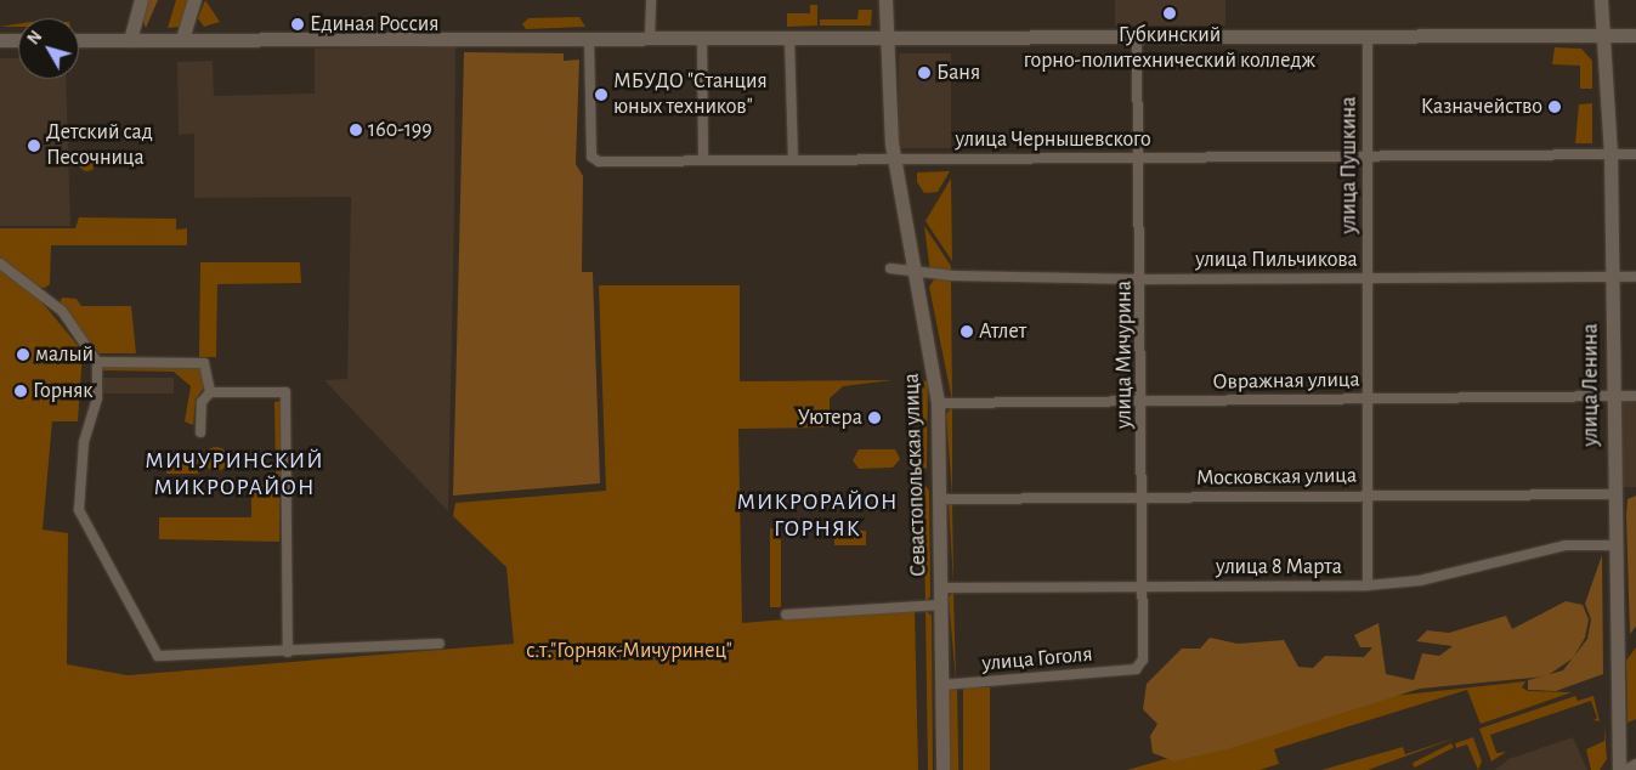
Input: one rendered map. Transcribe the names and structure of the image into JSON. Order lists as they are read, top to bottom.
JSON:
{
  "streets": {
    "main road": ["улица Ленина", "Севастопольская улица"],
    "street": [
      "улица Чернышевского",
      "улица Пушкина",
      "улица Пильчикова",
      "улица Мичурина",
      "Овражная улица",
      "Московская улица",
      "улица 8 Марта",
      "улица Гоголя"
    ]
  },
  "crossings": [
    ["улица Чернышевского", "улица Пушкина"],
    ["улица Чернышевского", "улица Мичурина"],
    ["улица Чернышевского", "улица Ленина"],
    ["улица Чернышевского", "Севастопольская улица"],
    ["улица Пушкина", "улица Пильчикова"],
    ["улица Пушкина", "Овражная улица"],
    ["улица Пушкина", "Московская улица"],
    ["улица Пушкина", "улица 8 Марта"],
    ["улица Пильчикова", "улица Мичурина"],
    ["улица Пильчикова", "улица Ленина"],
    ["улица Пильчикова", "Севастопольская улица"],
    ["улица Мичурина", "Овражная улица"],
    ["улица Мичурина", "Московская улица"],
    ["улица Мичурина", "улица 8 Марта"],
    ["улица Мичурина", "улица Гоголя"],
    ["Овражная улица", "улица Ленина"],
    ["Овражная улица", "Севастопольская улица"],
    ["улица Ленина", "Московская улица"],
    ["улица Ленина", "улица 8 Марта"],
    ["Севастопольская улица", "Московская улица"],
    ["Севастопольская улица", "улица 8 Марта"],
    ["Севастопольская улица", "улица Гоголя"]
  ],
  "districts": ["МИЧУРИНСКИЙ МИКРОРАЙОН", "МИКРОРАЙОН ГОРНЯК"],
  "parks": ["с.т.\"Горняк-Мичуринец\""],
  "places": [
    "Губкинский горно-политехнический колледж",
    "Единая Россия",
    "Баня",
    "МБУДО \"Станция юных техников\"",
    "Казначейство",
    "160-199",
    "Детский сад Песочница",
    "Атлет",
    "малый",
    "Горняк",
    "Уютера"
  ],
  "north": "top left"
}
